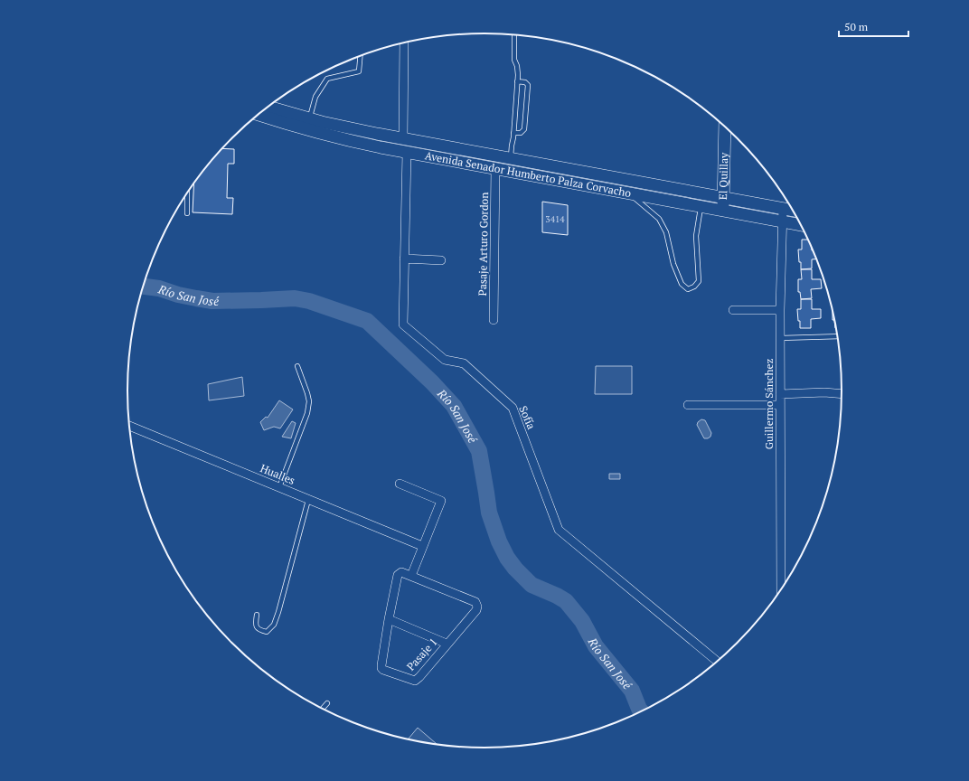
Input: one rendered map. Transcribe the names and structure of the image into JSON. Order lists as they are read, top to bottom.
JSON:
{
  "streets": {
    "main road": ["Avenida Senador Humberto Palza Corvacho", "El Quillay"],
    "street": [
      "Pasaje Arturo Gordon",
      "Guillermo Sánchez",
      "Sofía",
      "Hualles",
      "Pasaje 1"
    ]
  },
  "crossings": [
    ["Avenida Senador Humberto Palza Corvacho", "El Quillay"],
    ["Avenida Senador Humberto Palza Corvacho", "Pasaje Arturo Gordon"],
    ["Avenida Senador Humberto Palza Corvacho", "Guillermo Sánchez"],
    ["Avenida Senador Humberto Palza Corvacho", "Sofía"]
  ],
  "water": ["Río San José"],
  "house_numbers": ["3414"],
  "scale_bar": "50 m"
}
